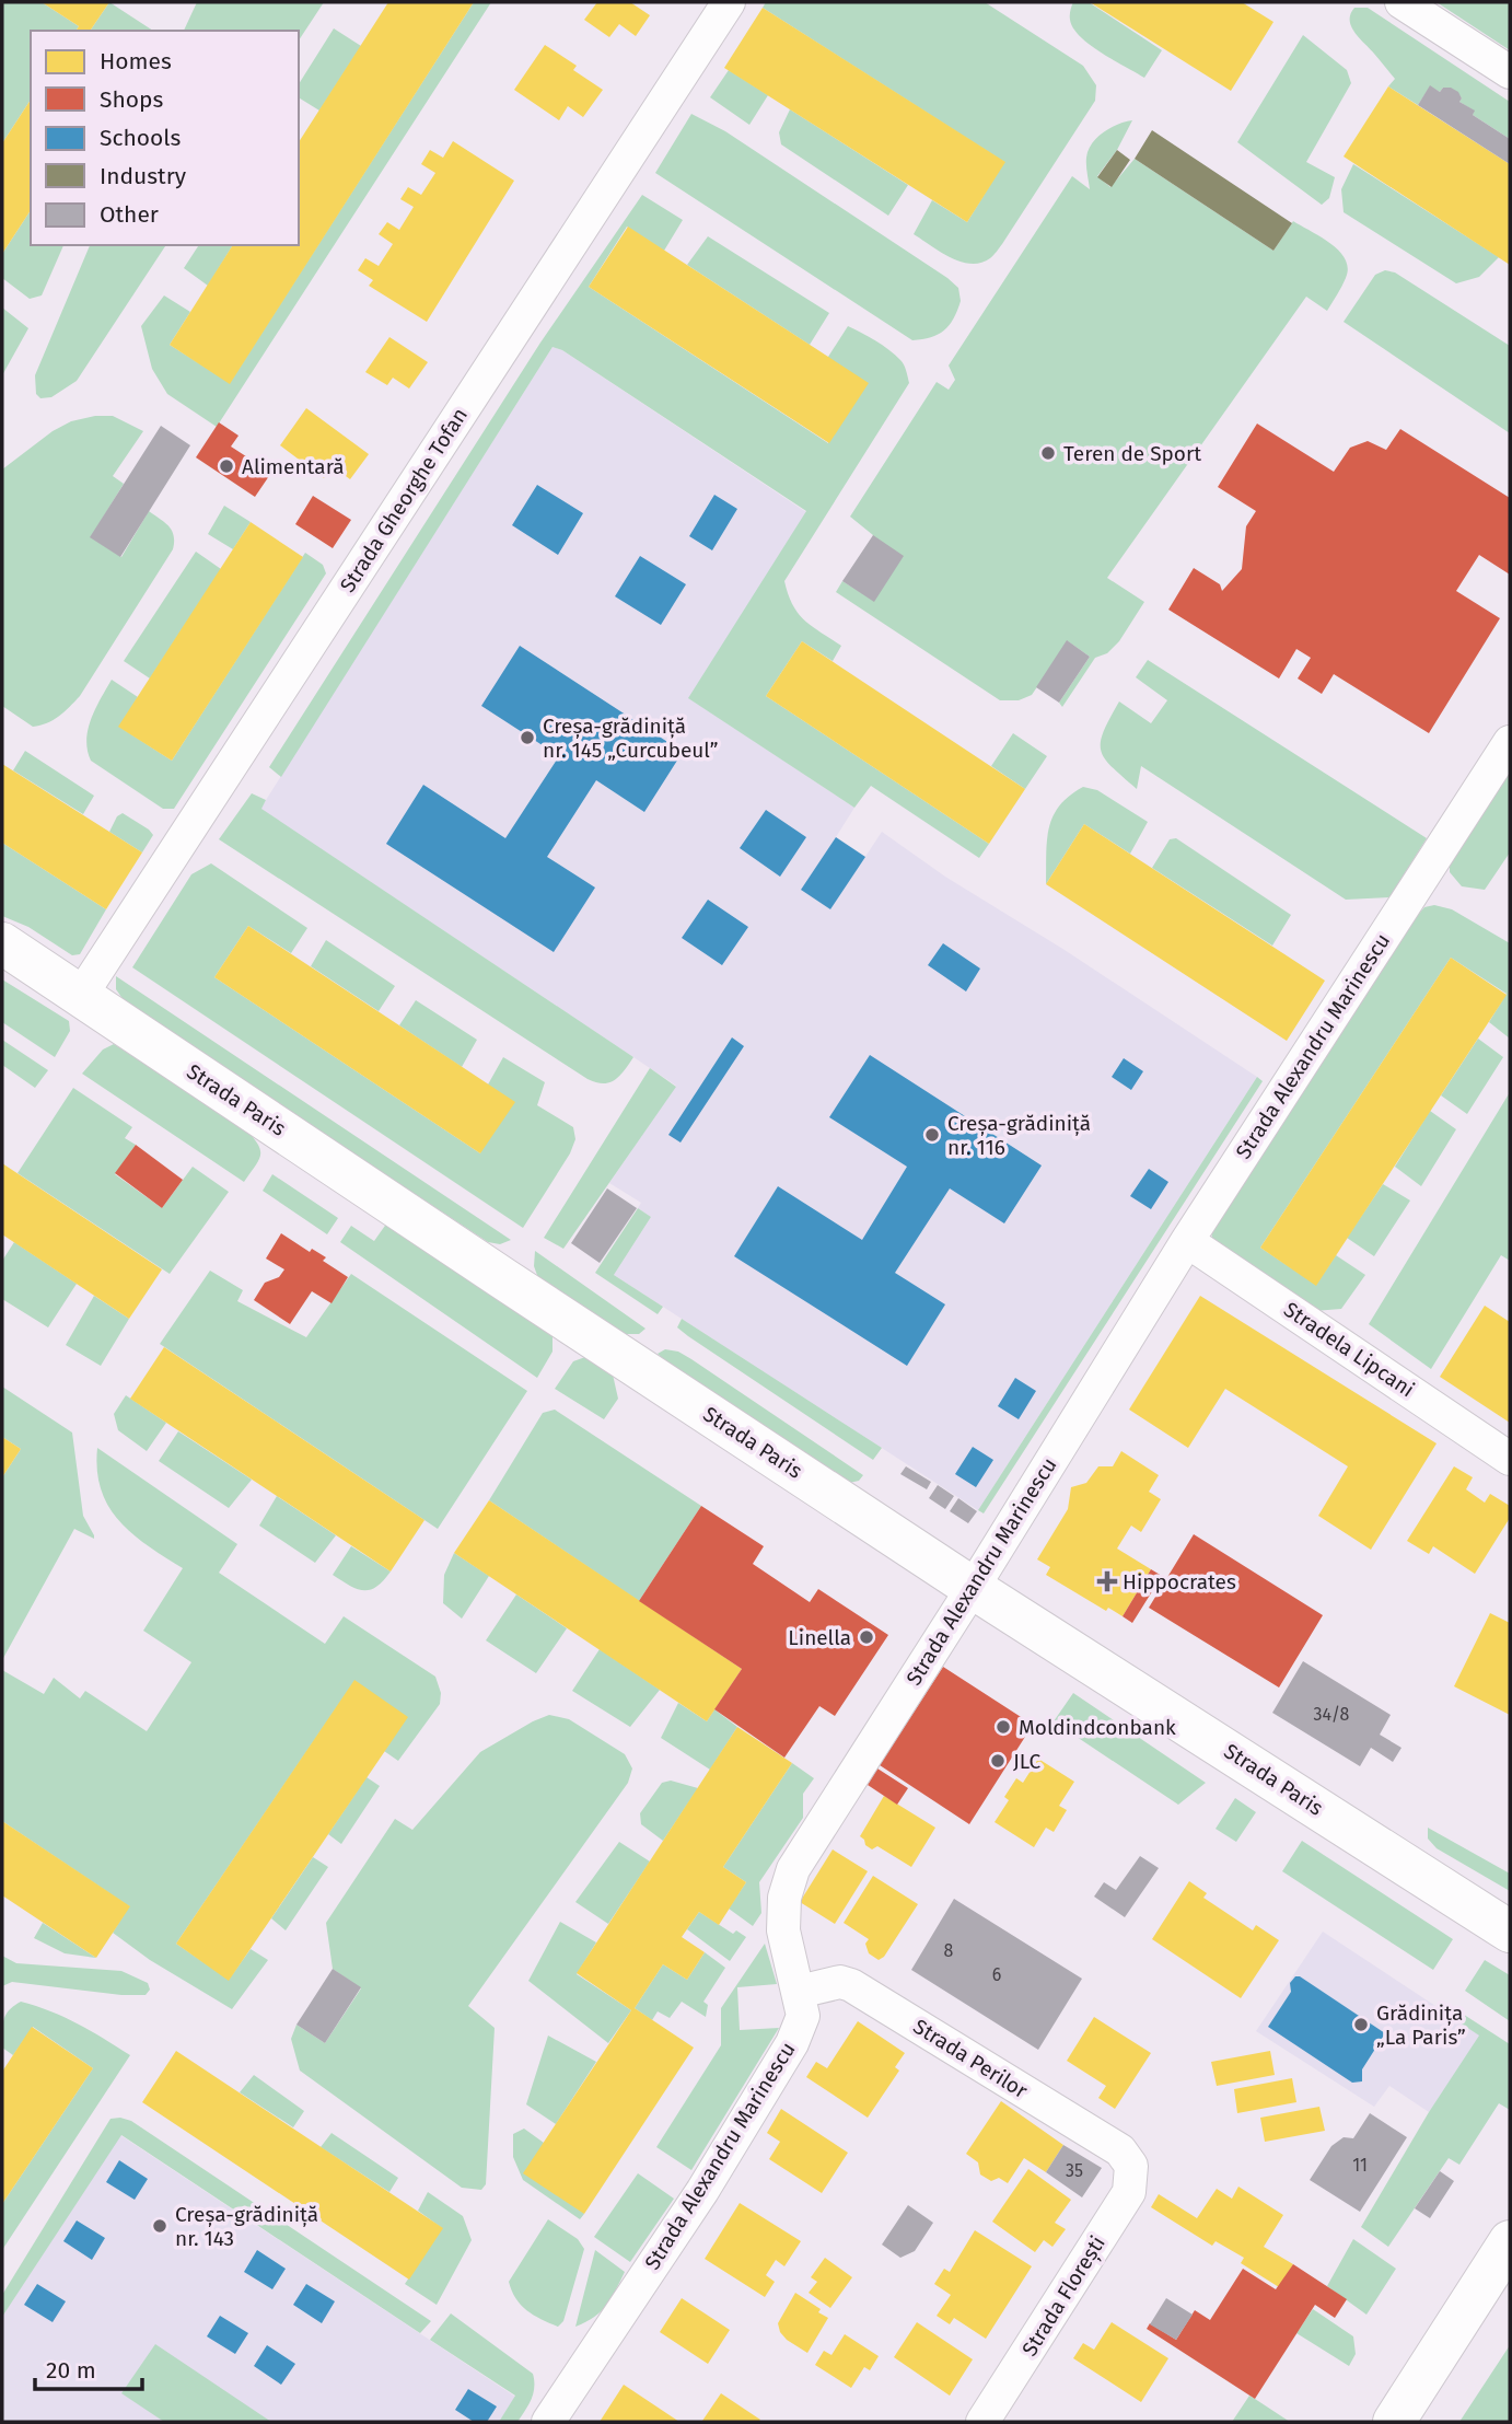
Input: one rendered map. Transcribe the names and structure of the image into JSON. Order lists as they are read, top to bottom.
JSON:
{
  "streets": {
    "street": [
      "Strada Gheorghe Tofan",
      "Strada Alexandru Marinescu",
      "Strada Paris",
      "Stradela Lipcani",
      "Strada Perilor",
      "Strada Florești"
    ]
  },
  "crossings": [
    ["Strada Gheorghe Tofan", "Strada Paris"],
    ["Strada Alexandru Marinescu", "Strada Paris"],
    ["Strada Alexandru Marinescu", "Stradela Lipcani"],
    ["Strada Alexandru Marinescu", "Strada Perilor"],
    ["Strada Perilor", "Strada Florești"]
  ],
  "places": {
    "other": [
      "Teren de Sport",
      "Alimentară",
      "Creșa-grădiniță nr. 145 „Curcubeul”",
      "Creșa-grădiniță nr. 116",
      "Linella",
      "Moldindconbank",
      "JLC",
      "Grădinița „La Paris”",
      "Creșa-grădiniță nr. 143"
    ],
    "health": ["Hippocrates"]
  },
  "house_numbers": [
    "34/8",
    "8",
    "6",
    "11",
    "35"
  ],
  "legend": [
    "Homes",
    "Shops",
    "Schools",
    "Industry",
    "Other"
  ],
  "scale_bar": "20 m"
}
